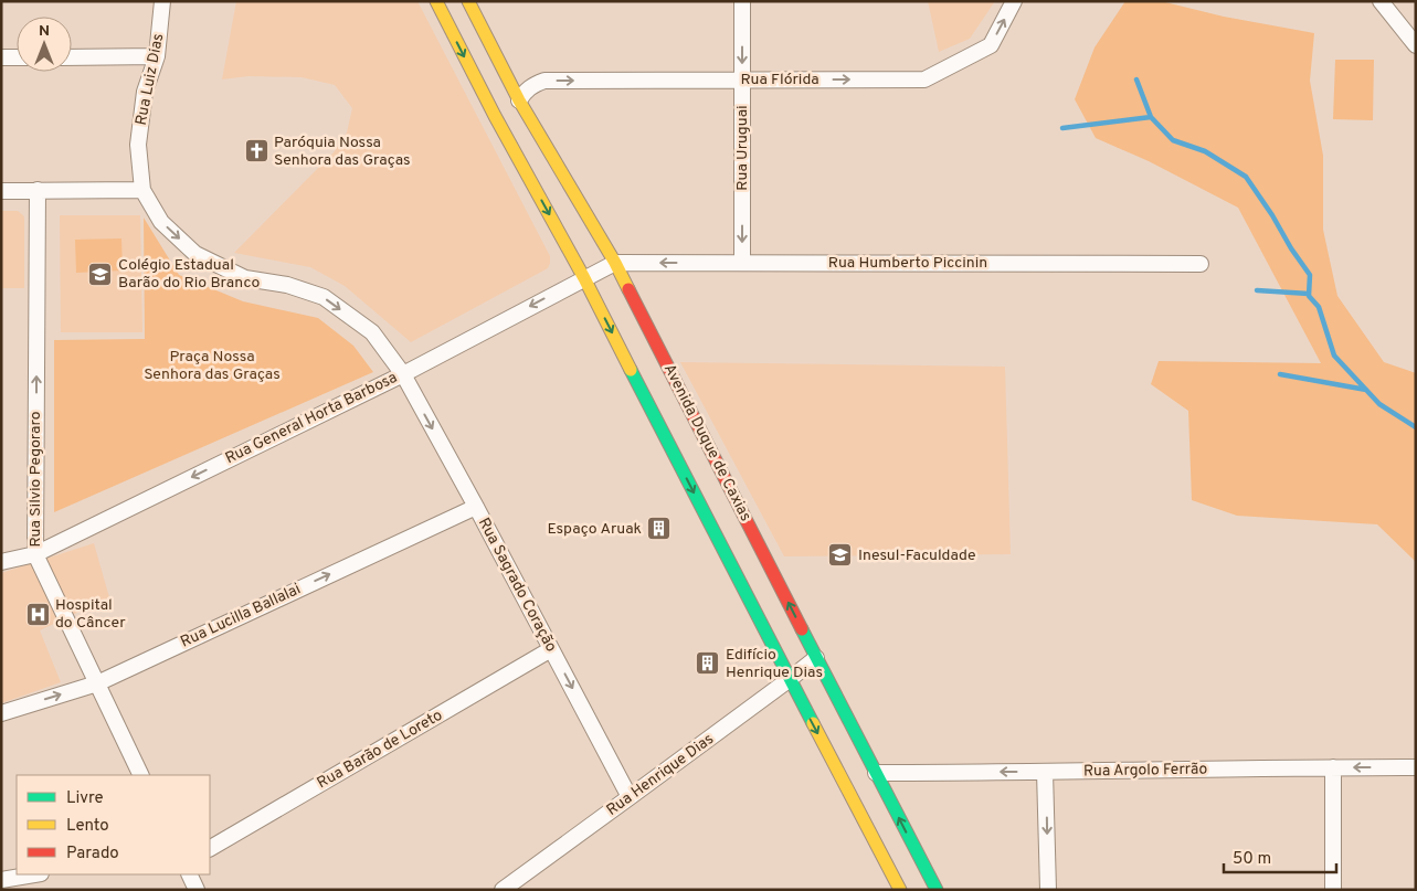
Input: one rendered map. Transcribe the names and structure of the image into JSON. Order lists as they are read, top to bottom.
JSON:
{
  "streets": {
    "main road": ["Avenida Duque de Caxias"],
    "street": [
      "Rua Luiz Dias",
      "Rua Flórida",
      "Rua Uruguai",
      "Rua Humberto Piccinin",
      "Rua General Horta Barbosa",
      "Rua Silvio Pegoraro",
      "Rua Sagrado Coração",
      "Rua Lucilla Ballalai",
      "Rua Barão de Loreto",
      "Rua Argolo Ferrão",
      "Rua Henrique Dias"
    ]
  },
  "crossings": [
    ["Rua Luiz Dias", "Rua General Horta Barbosa"],
    ["Rua Luiz Dias", "Rua Sagrado Coração"],
    ["Rua Flórida", "Rua Uruguai"],
    ["Rua Flórida", "Avenida Duque de Caxias"],
    ["Rua Uruguai", "Rua Humberto Piccinin"],
    ["Rua Humberto Piccinin", "Rua General Horta Barbosa"],
    ["Rua Humberto Piccinin", "Avenida Duque de Caxias"],
    ["Rua General Horta Barbosa", "Avenida Duque de Caxias"],
    ["Rua General Horta Barbosa", "Rua Silvio Pegoraro"],
    ["Rua General Horta Barbosa", "Rua Sagrado Coração"],
    ["Avenida Duque de Caxias", "Rua Argolo Ferrão"],
    ["Avenida Duque de Caxias", "Rua Henrique Dias"],
    ["Rua Silvio Pegoraro", "Rua Lucilla Ballalai"],
    ["Rua Sagrado Coração", "Rua Lucilla Ballalai"],
    ["Rua Sagrado Coração", "Rua Barão de Loreto"],
    ["Rua Sagrado Coração", "Rua Henrique Dias"]
  ],
  "one_way": [
    "Rua Luiz Dias",
    "Rua Flórida",
    "Rua Uruguai",
    "Rua General Horta Barbosa",
    "Rua Silvio Pegoraro",
    "Rua Sagrado Coração",
    "Rua Lucilla Ballalai",
    "Rua Argolo Ferrão"
  ],
  "parks": ["Praça Nossa Senhora das Graças"],
  "places": {
    "church": ["Paróquia Nossa Senhora das Graças"],
    "school or university": ["Colégio Estadual Barão do Rio Branco", "Inesul-Faculdade"],
    "building": ["Espaço Aruak", "Edifício Henrique Dias"],
    "hospital": ["Hospital do Câncer"]
  },
  "legend": ["Livre", "Lento", "Parado"],
  "scale_bar": "50 m",
  "north": "top"
}
